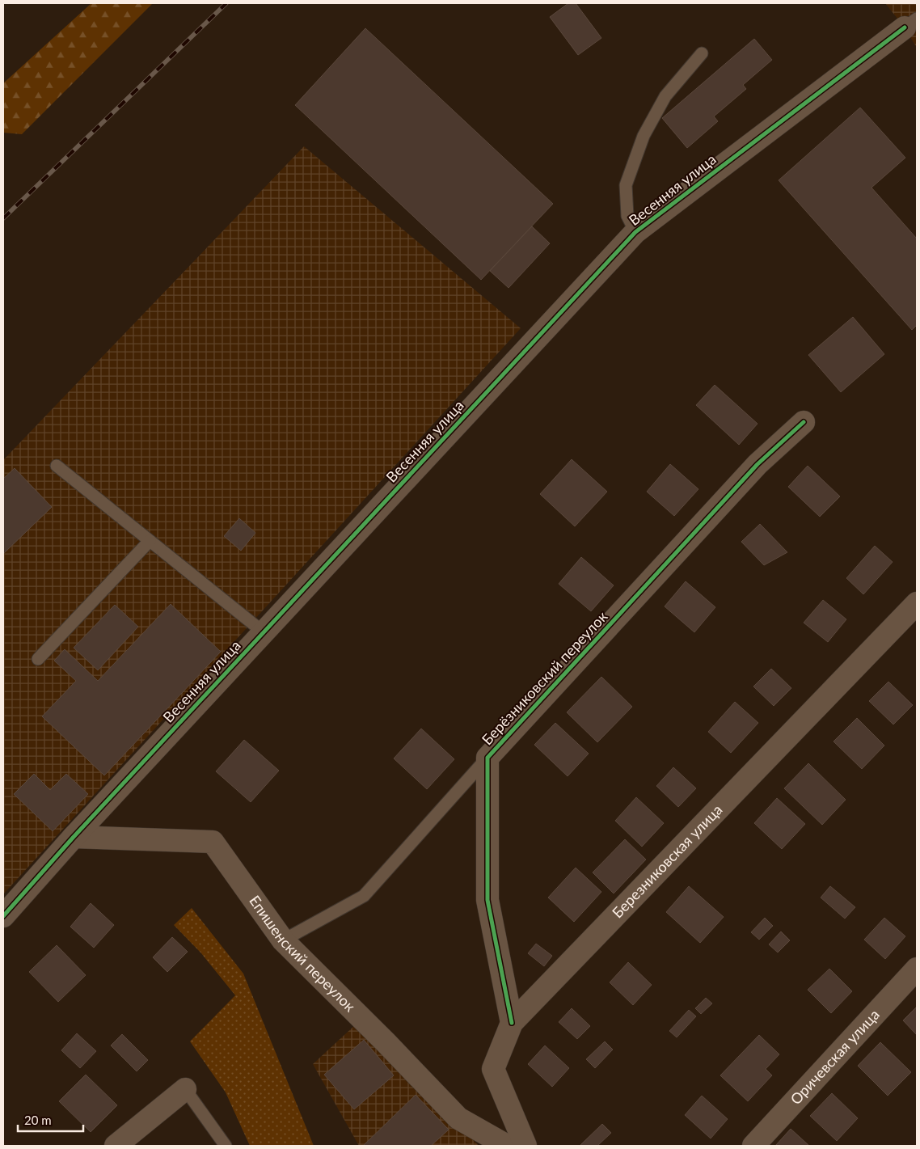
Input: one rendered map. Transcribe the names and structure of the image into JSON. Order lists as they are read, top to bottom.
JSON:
{
  "streets": {
    "street": [
      "Весенняя улица",
      "Берёзниковский переулок",
      "Березниковская улица",
      "Епишенский переулок",
      "Оричевская улица"
    ]
  },
  "crossings": [
    ["Весенняя улица", "Епишенский переулок"],
    ["Берёзниковский переулок", "Березниковская улица"]
  ],
  "scale_bar": "20 m"
}
